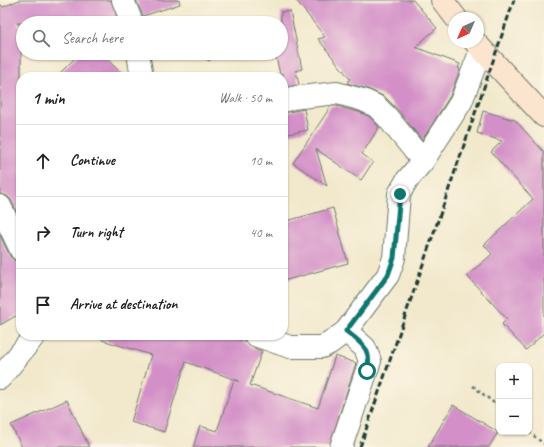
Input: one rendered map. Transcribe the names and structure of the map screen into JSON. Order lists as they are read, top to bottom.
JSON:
{
  "north": "bottom left",
  "page": {
    "search": "Search here",
    "heading": ["1 min", "Walk · 50 m"],
    "list": [
      ["Continue", "10 m"],
      ["Turn right", "40 m"],
      "Arrive at destination"
    ],
    "map_buttons": ["+", "−"]
  }
}
